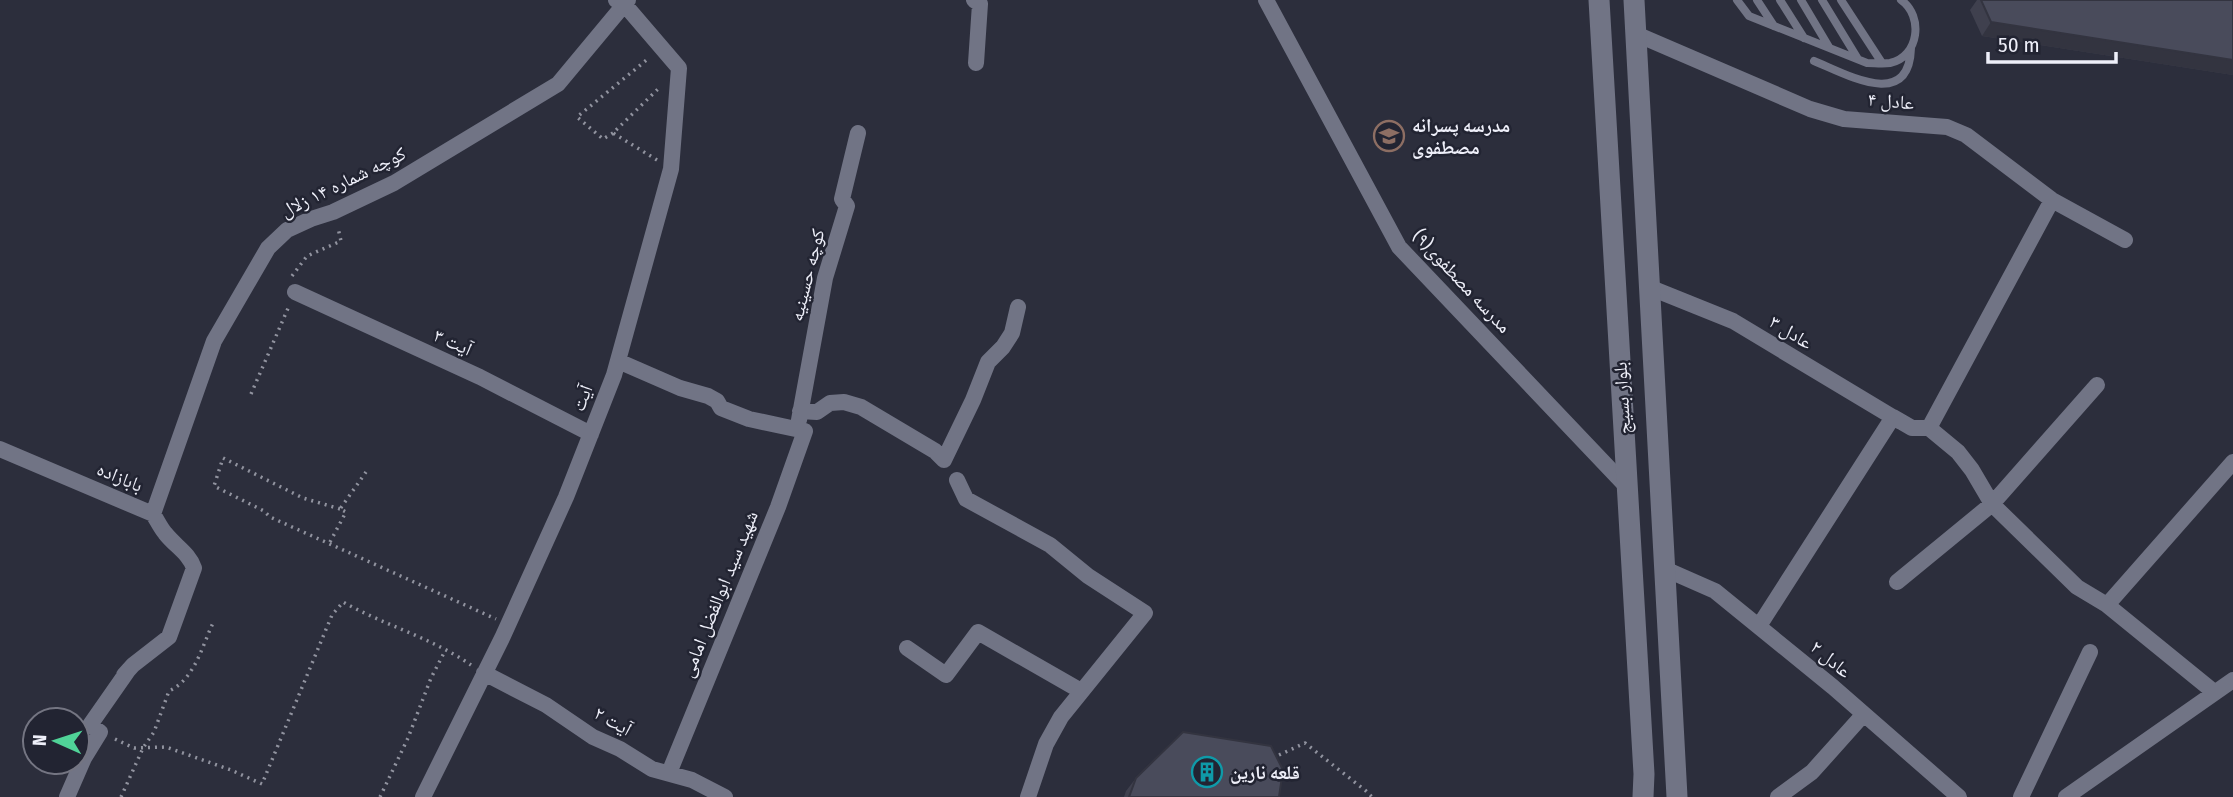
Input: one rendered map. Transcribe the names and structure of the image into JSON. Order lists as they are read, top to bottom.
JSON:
{
  "streets": {
    "main road": ["بلوار بسیج"],
    "street": [
      "عادل ۴",
      "کوچه شماره ۱۴ زلال",
      "کوچه حسینیه",
      "مدرسه مصطفوی(۹)",
      "عادل ۳",
      "آیت ۳",
      "آیت",
      "بابازاده",
      "شهید سید ابوالفضل امامی",
      "عادل ۲",
      "آیت ۲"
    ]
  },
  "crossings": [
    ["عادل ۴", "بلوار بسیج"],
    ["کوچه شماره ۱۴ زلال", "آیت"],
    ["کوچه شماره ۱۴ زلال", "بابازاده"],
    ["کوچه حسینیه", "شهید سید ابوالفضل امامی"],
    ["مدرسه مصطفوی(۹)", "بلوار بسیج"],
    ["عادل ۳", "بلوار بسیج"],
    ["آیت ۳", "آیت"],
    ["آیت", "آیت ۲"],
    ["بلوار بسیج", "عادل ۲"],
    ["شهید سید ابوالفضل امامی", "آیت ۲"]
  ],
  "places": {
    "school or university": ["مدرسه پسرانه مصطفوی"],
    "building": ["قلعه نارین"]
  },
  "scale_bar": "50 m",
  "north": "left"
}
